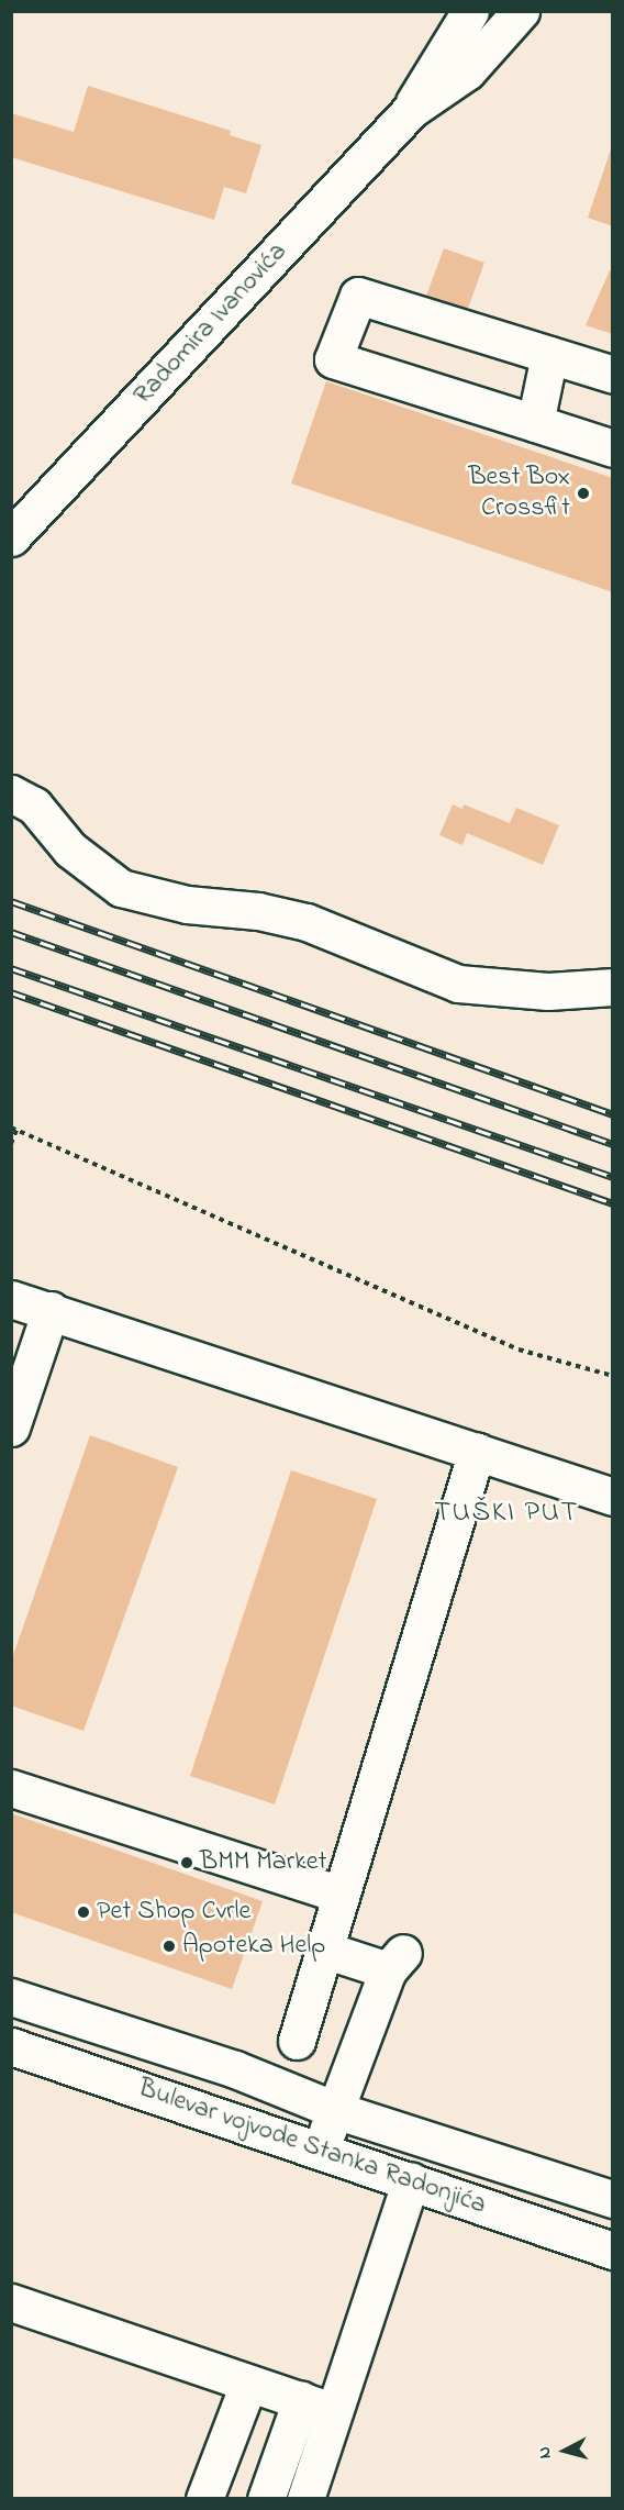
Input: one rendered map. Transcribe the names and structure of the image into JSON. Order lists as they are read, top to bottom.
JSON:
{
  "streets": {
    "street": ["Radomira Ivanovića", "Bulevar vojvode Stanka Radonjića"]
  },
  "districts": ["TUŠKI PUT"],
  "places": [
    "Best Box Crossfit",
    "BMM Market",
    "Pet Shop Cvrle",
    "Apoteka Help"
  ],
  "north": "left"
}
